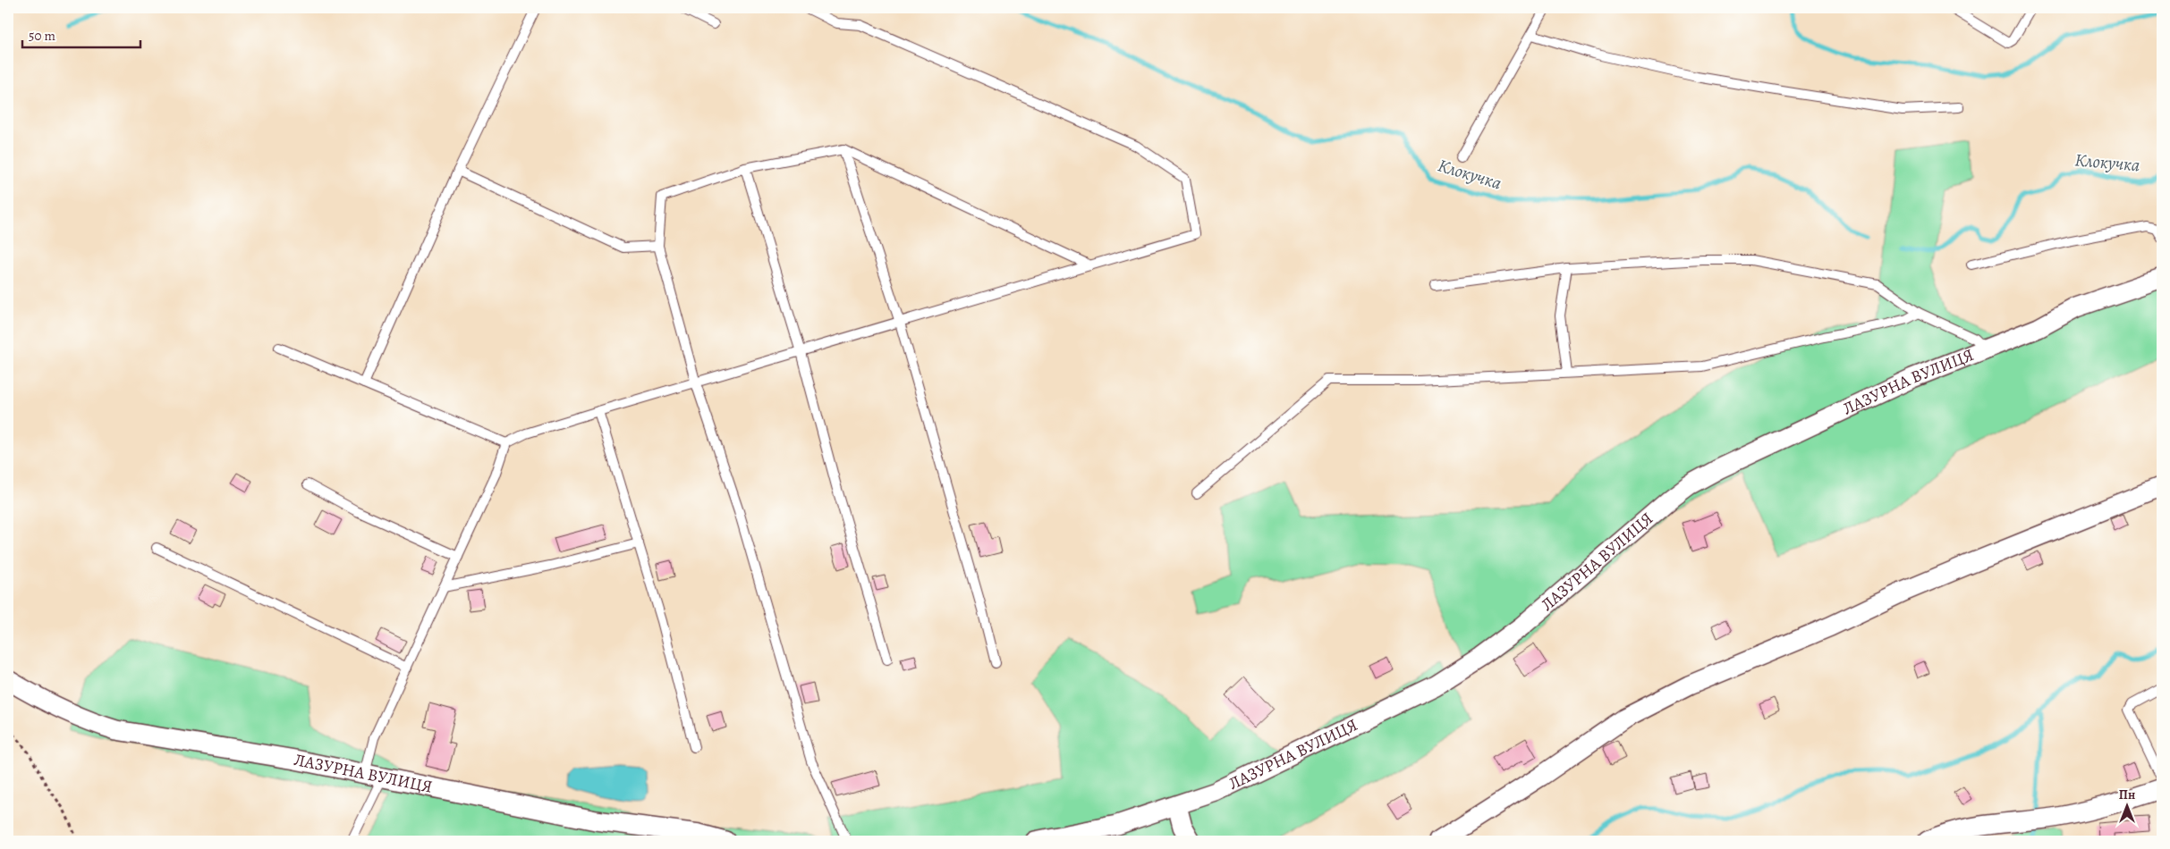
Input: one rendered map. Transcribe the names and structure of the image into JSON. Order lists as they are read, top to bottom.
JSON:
{
  "streets": {
    "street": ["ЛАЗУРНА ВУЛИЦЯ"]
  },
  "water": ["Клокучка"],
  "scale_bar": "50 m",
  "north": "top"
}
